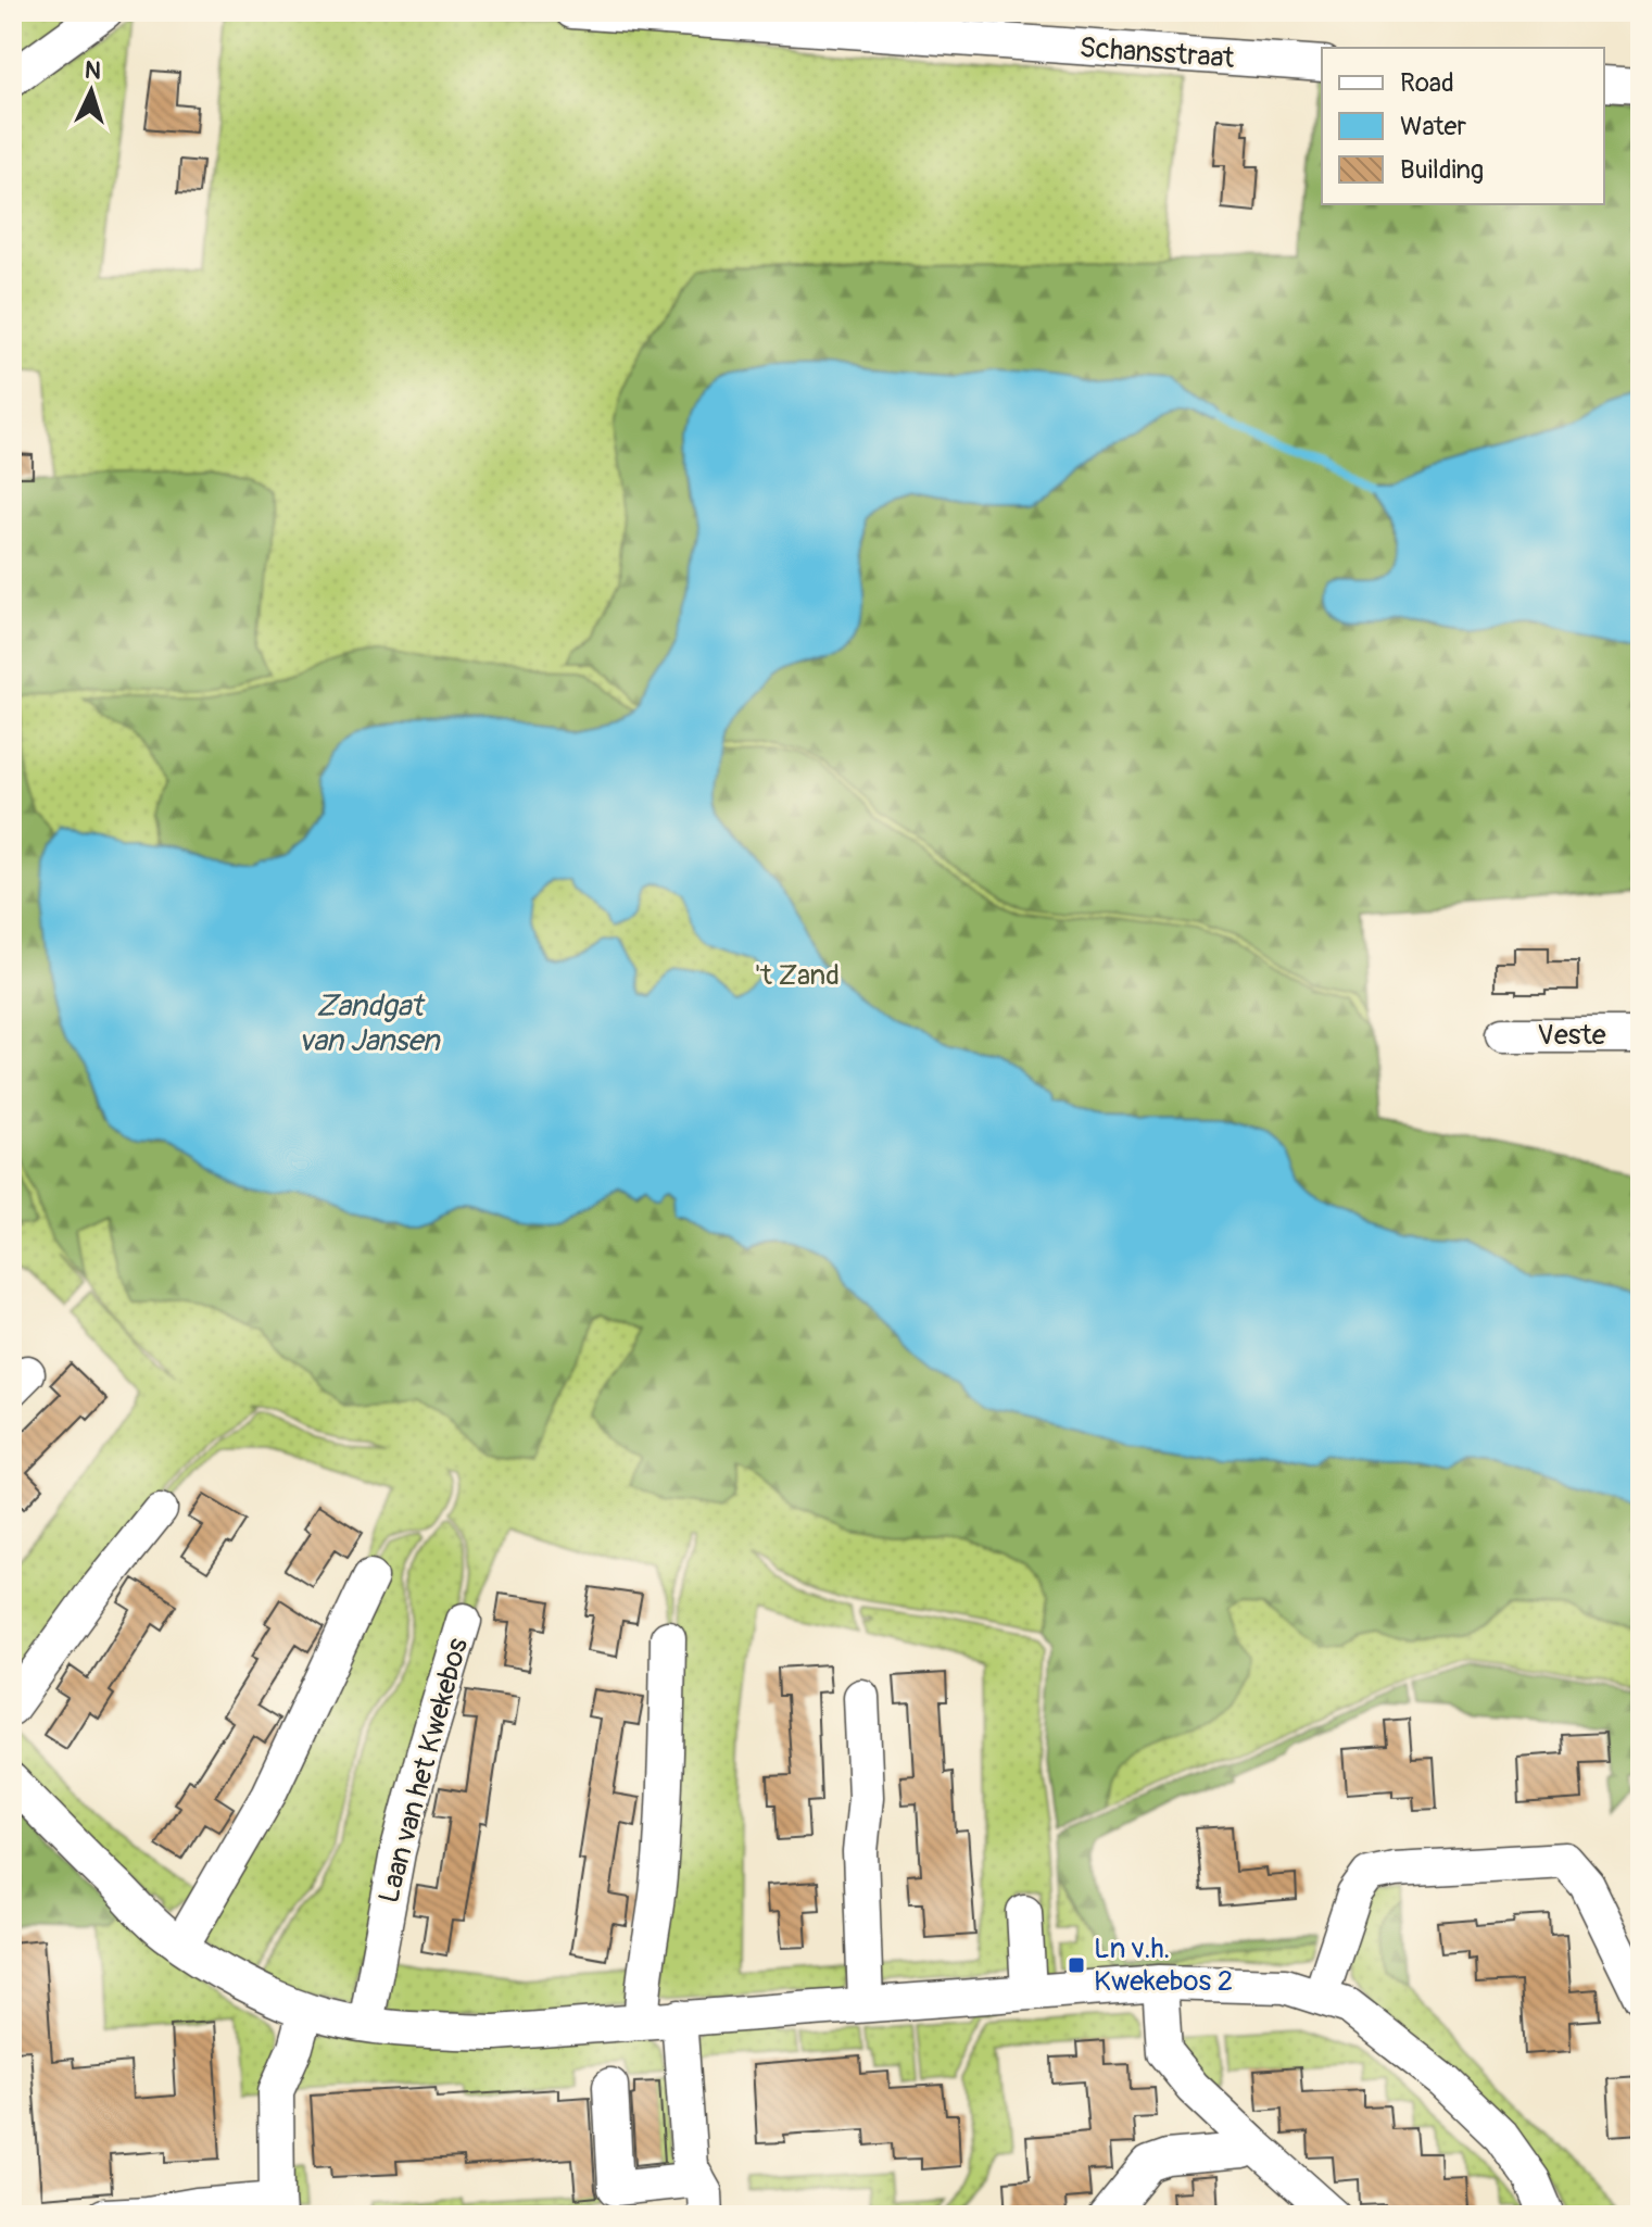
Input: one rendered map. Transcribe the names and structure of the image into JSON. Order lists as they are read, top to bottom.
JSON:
{
  "streets": {
    "street": ["Schansstraat", "Veste", "Laan van het Kwekebos"]
  },
  "water": ["Zandgat van Jansen"],
  "parks": ["'t Zand"],
  "places": {
    "transit": ["Ln v.h. Kwekebos 2"]
  },
  "legend": ["Road", "Water", "Building"],
  "north": "top"
}
